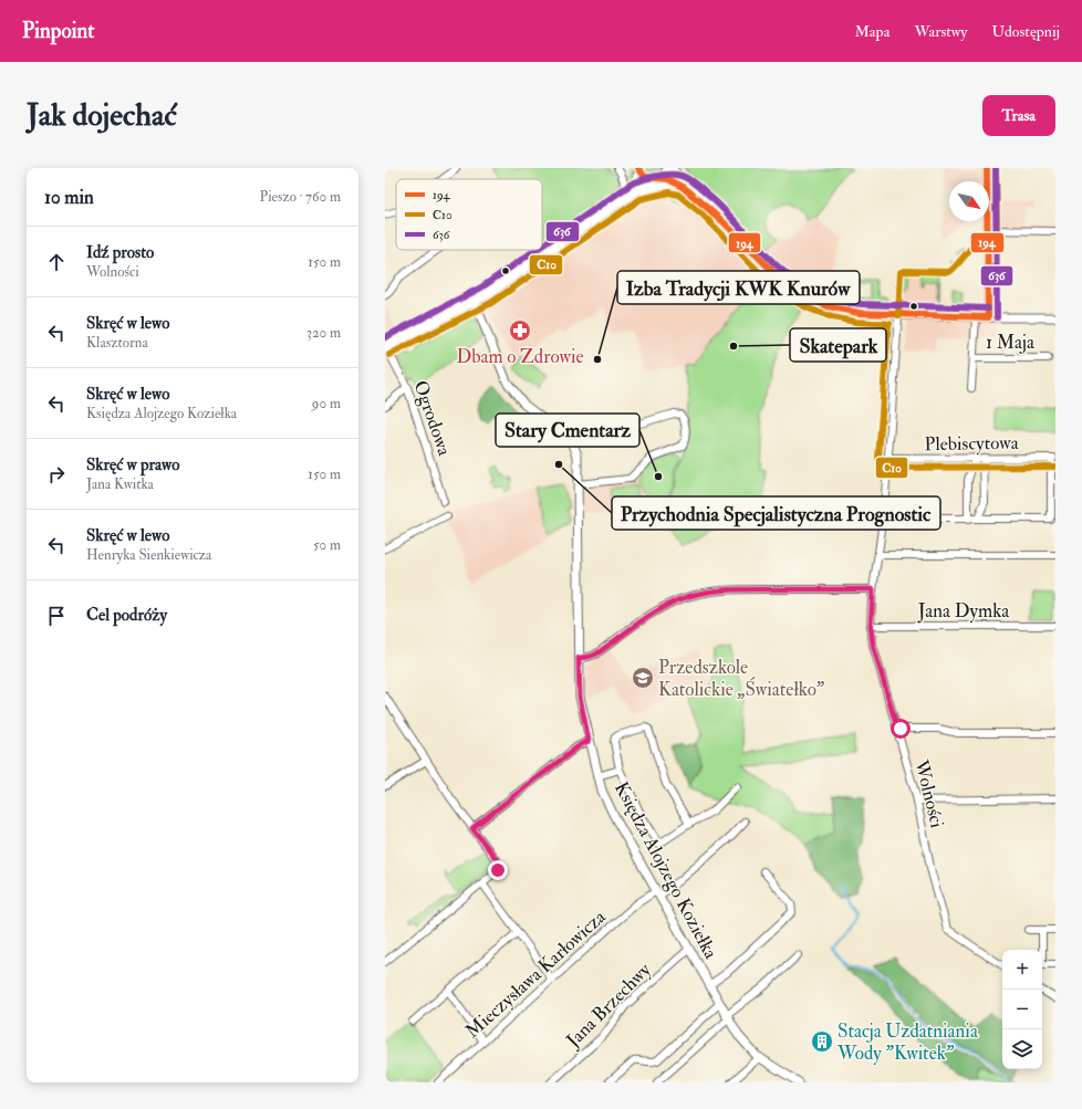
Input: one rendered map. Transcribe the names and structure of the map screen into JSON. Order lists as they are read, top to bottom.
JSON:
{
  "streets": {
    "street": [
      "1 Maja",
      "Ogrodowa",
      "Plebiscytowa",
      "Jana Dymka",
      "Wolności",
      "Księdza Alojzego Koziełka",
      "Mieczysława Karłowicza",
      "Jana Brzechwy"
    ]
  },
  "crossings": [
    ["1 Maja", "Wolności"],
    ["Plebiscytowa", "Wolności"],
    ["Jana Dymka", "Wolności"],
    ["Księdza Alojzego Koziełka", "Mieczysława Karłowicza"],
    ["Księdza Alojzego Koziełka", "Jana Brzechwy"]
  ],
  "places": {
    "pharmacy": ["Dbam o Zdrowie"],
    "other": [
      "Skatepark",
      "Izba Tradycji KWK Knurów",
      "Przychodnia Specjalistyczna Prognostic",
      "Stary Cmentarz"
    ],
    "school or university": ["Przedszkole Katolickie „Światełko”"],
    "building": ["Stacja Uzdatniania Wody \"Kwitek\""]
  },
  "lines": ["transit line 194", "transit line C10", "transit line 636"],
  "legend": ["194", "C10", "636"],
  "north": "bottom right",
  "page": {
    "header": "Pinpoint",
    "nav": ["Mapa", "Warstwy", "Udostępnij"],
    "buttons": "Trasa",
    "title": "Jak dojechać",
    "heading": ["10 min", "Pieszo · 760 m"],
    "list": [
      ["Idź prosto", "Wolności", "150 m"],
      ["Skręć w lewo", "Klasztorna", "320 m"],
      ["Skręć w lewo", "Księdza Alojzego Koziełka", "90 m"],
      ["Skręć w prawo", "Jana Kwitka", "150 m"],
      ["Skręć w lewo", "Henryka Sienkiewicza", "50 m"],
      "Cel podróży"
    ],
    "map_buttons": ["+", "−"]
  }
}
